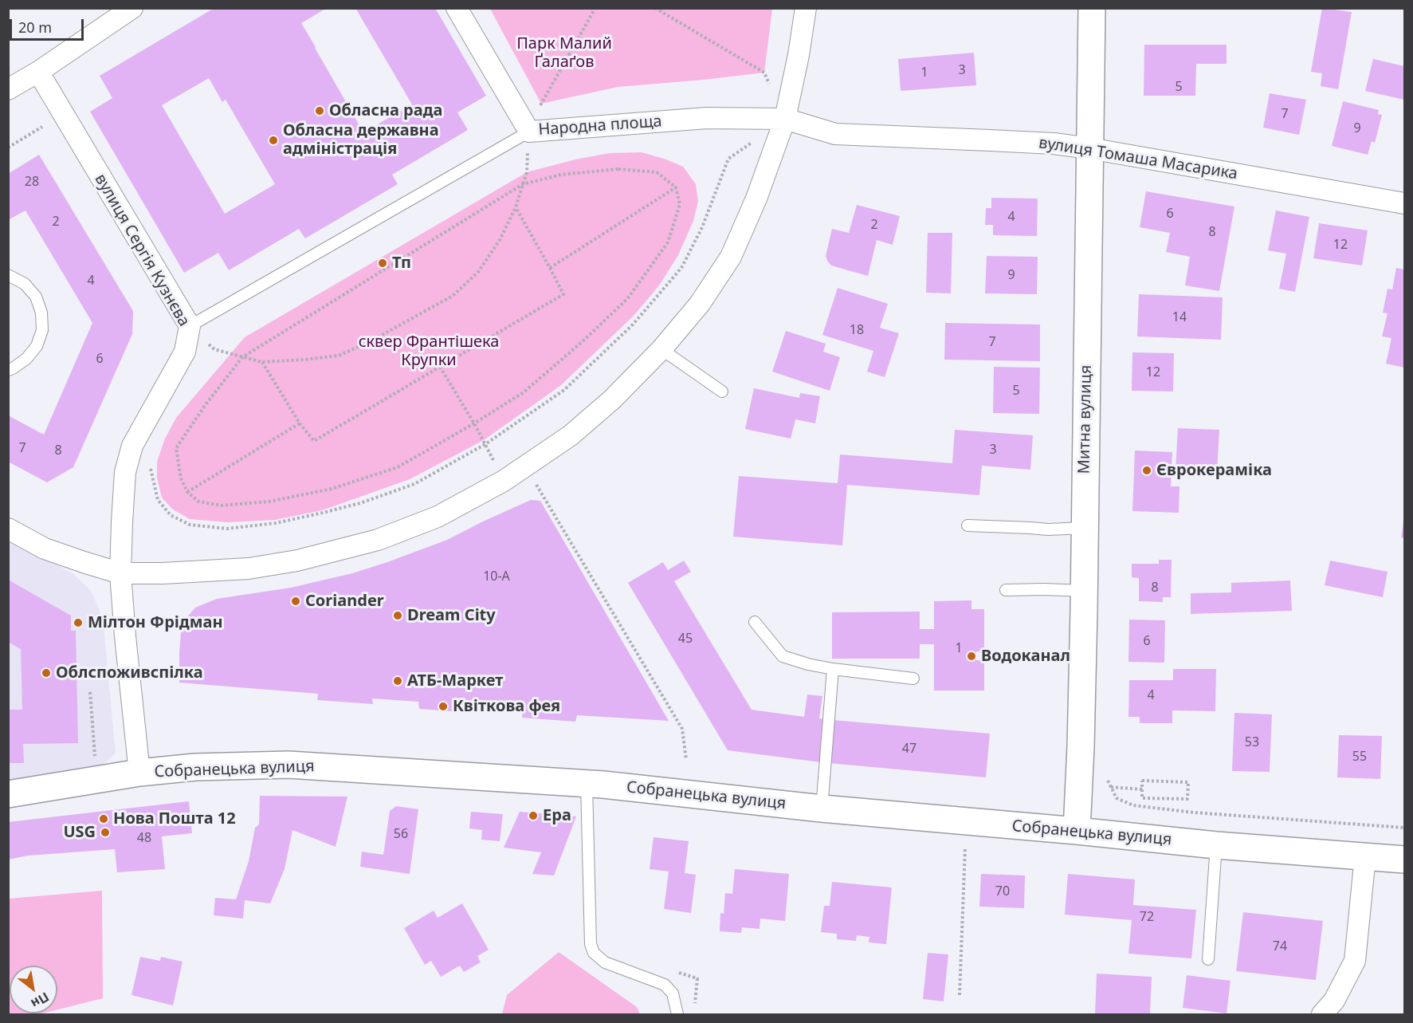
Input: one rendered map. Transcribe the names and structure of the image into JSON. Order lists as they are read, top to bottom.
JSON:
{
  "streets": {
    "main road": ["Митна вулиця", "Собранецька вулиця"],
    "street": ["Народна площа", "вулиця Томаша Масарика", "вулиця Сергія Кузнєва"]
  },
  "crossings": [
    ["Народна площа", "вулиця Томаша Масарика"],
    ["вулиця Томаша Масарика", "Митна вулиця"],
    ["вулиця Сергія Кузнєва", "Собранецька вулиця"],
    ["Митна вулиця", "Собранецька вулиця"]
  ],
  "parks": ["Парк Малий Ґалаґов", "сквер Франтішека Крупки"],
  "places": [
    "Обласна рада",
    "Обласна державна адміністрація",
    "Тп",
    "Єврокераміка",
    "Coriander",
    "Dream City",
    "Мілтон Фрідман",
    "Водоканал",
    "Облспоживспілка",
    "АТБ-Маркет",
    "Квіткова фея",
    "Ера",
    "Нова Пошта 12",
    "USG"
  ],
  "house_numbers": [
    "3",
    "1",
    "5",
    "7",
    "9",
    "28",
    "6",
    "4",
    "2",
    "2",
    "8",
    "12",
    "9",
    "4",
    "14",
    "18",
    "7",
    "6",
    "12",
    "5",
    "7",
    "3",
    "8",
    "10-А",
    "8",
    "45",
    "6",
    "1",
    "4",
    "53",
    "47",
    "55",
    "56",
    "48",
    "70",
    "72",
    "74"
  ],
  "scale_bar": "20 m",
  "north": "bottom right"
}
